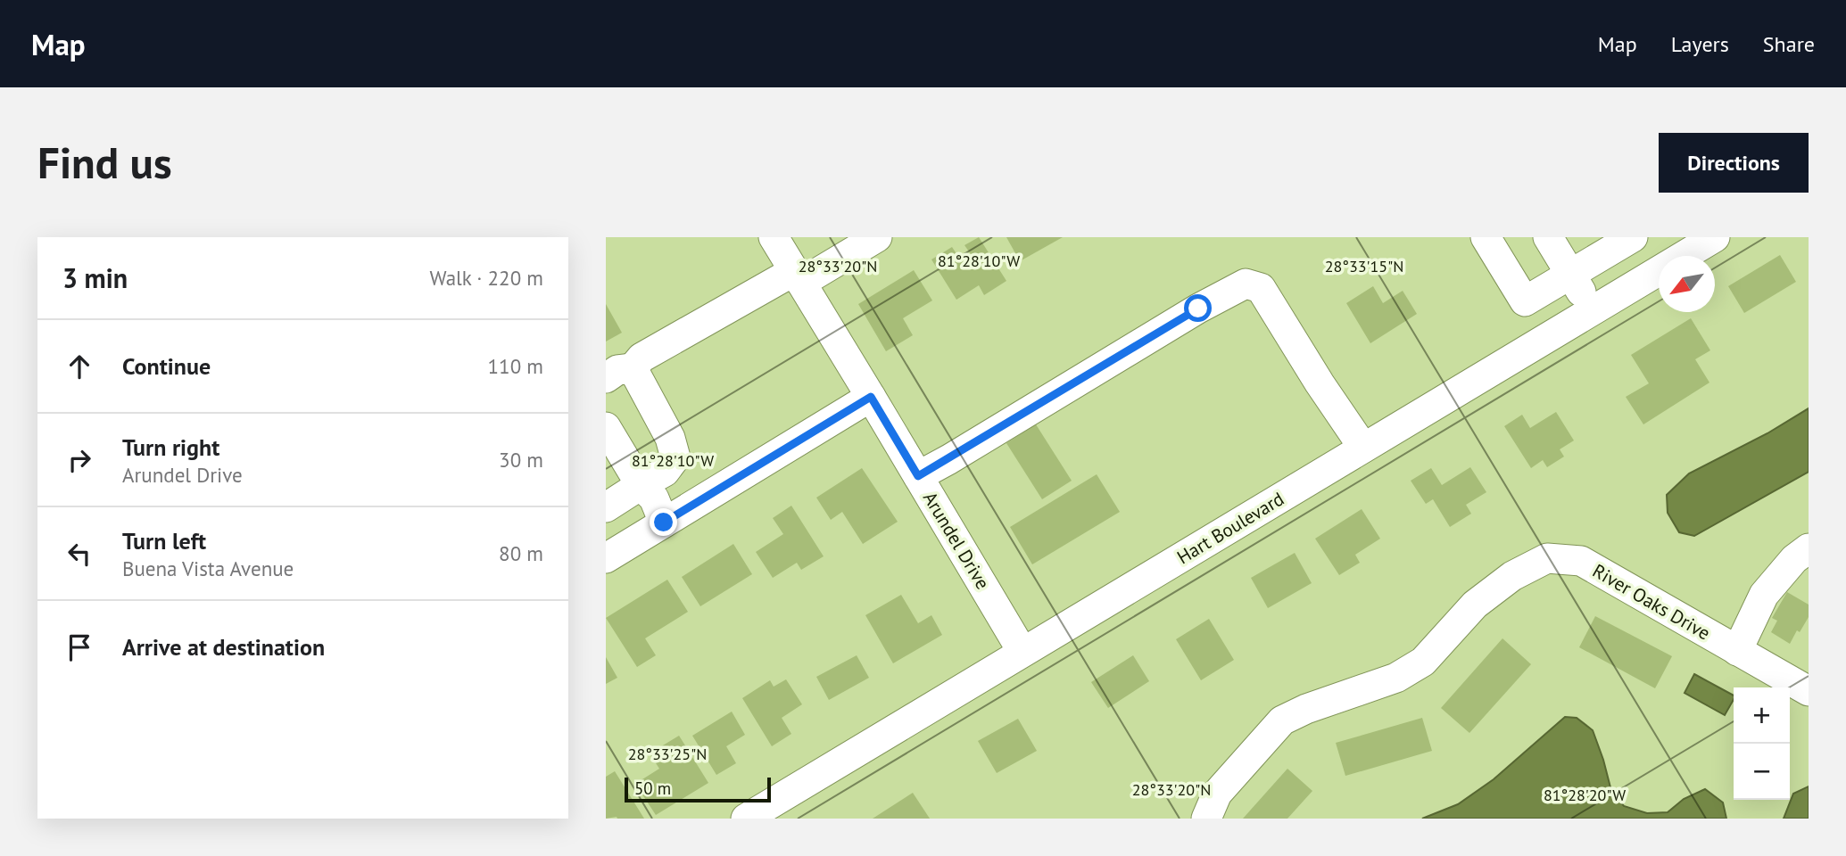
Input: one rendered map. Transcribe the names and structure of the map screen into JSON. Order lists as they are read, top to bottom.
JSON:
{
  "streets": {
    "street": ["Hart Boulevard", "Arundel Drive", "River Oaks Drive"]
  },
  "crossings": [
    ["Hart Boulevard", "Arundel Drive"]
  ],
  "scale_bar": "50 m",
  "north": "bottom left",
  "page": {
    "header": "Map",
    "nav": ["Map", "Layers", "Share"],
    "buttons": "Directions",
    "title": "Find us",
    "heading": ["3 min", "Walk · 220 m"],
    "list": [
      ["Continue", "110 m"],
      ["Turn right", "Arundel Drive", "30 m"],
      ["Turn left", "Buena Vista Avenue", "80 m"],
      "Arrive at destination"
    ],
    "map_buttons": ["+", "−"],
    "scale": "50 m"
  },
  "coordinates": [
    "81°28'10\"W",
    "28°33'20\"N",
    "28°33'15\"N",
    "28°33'25\"N",
    "81°28'20\"W"
  ]
}
